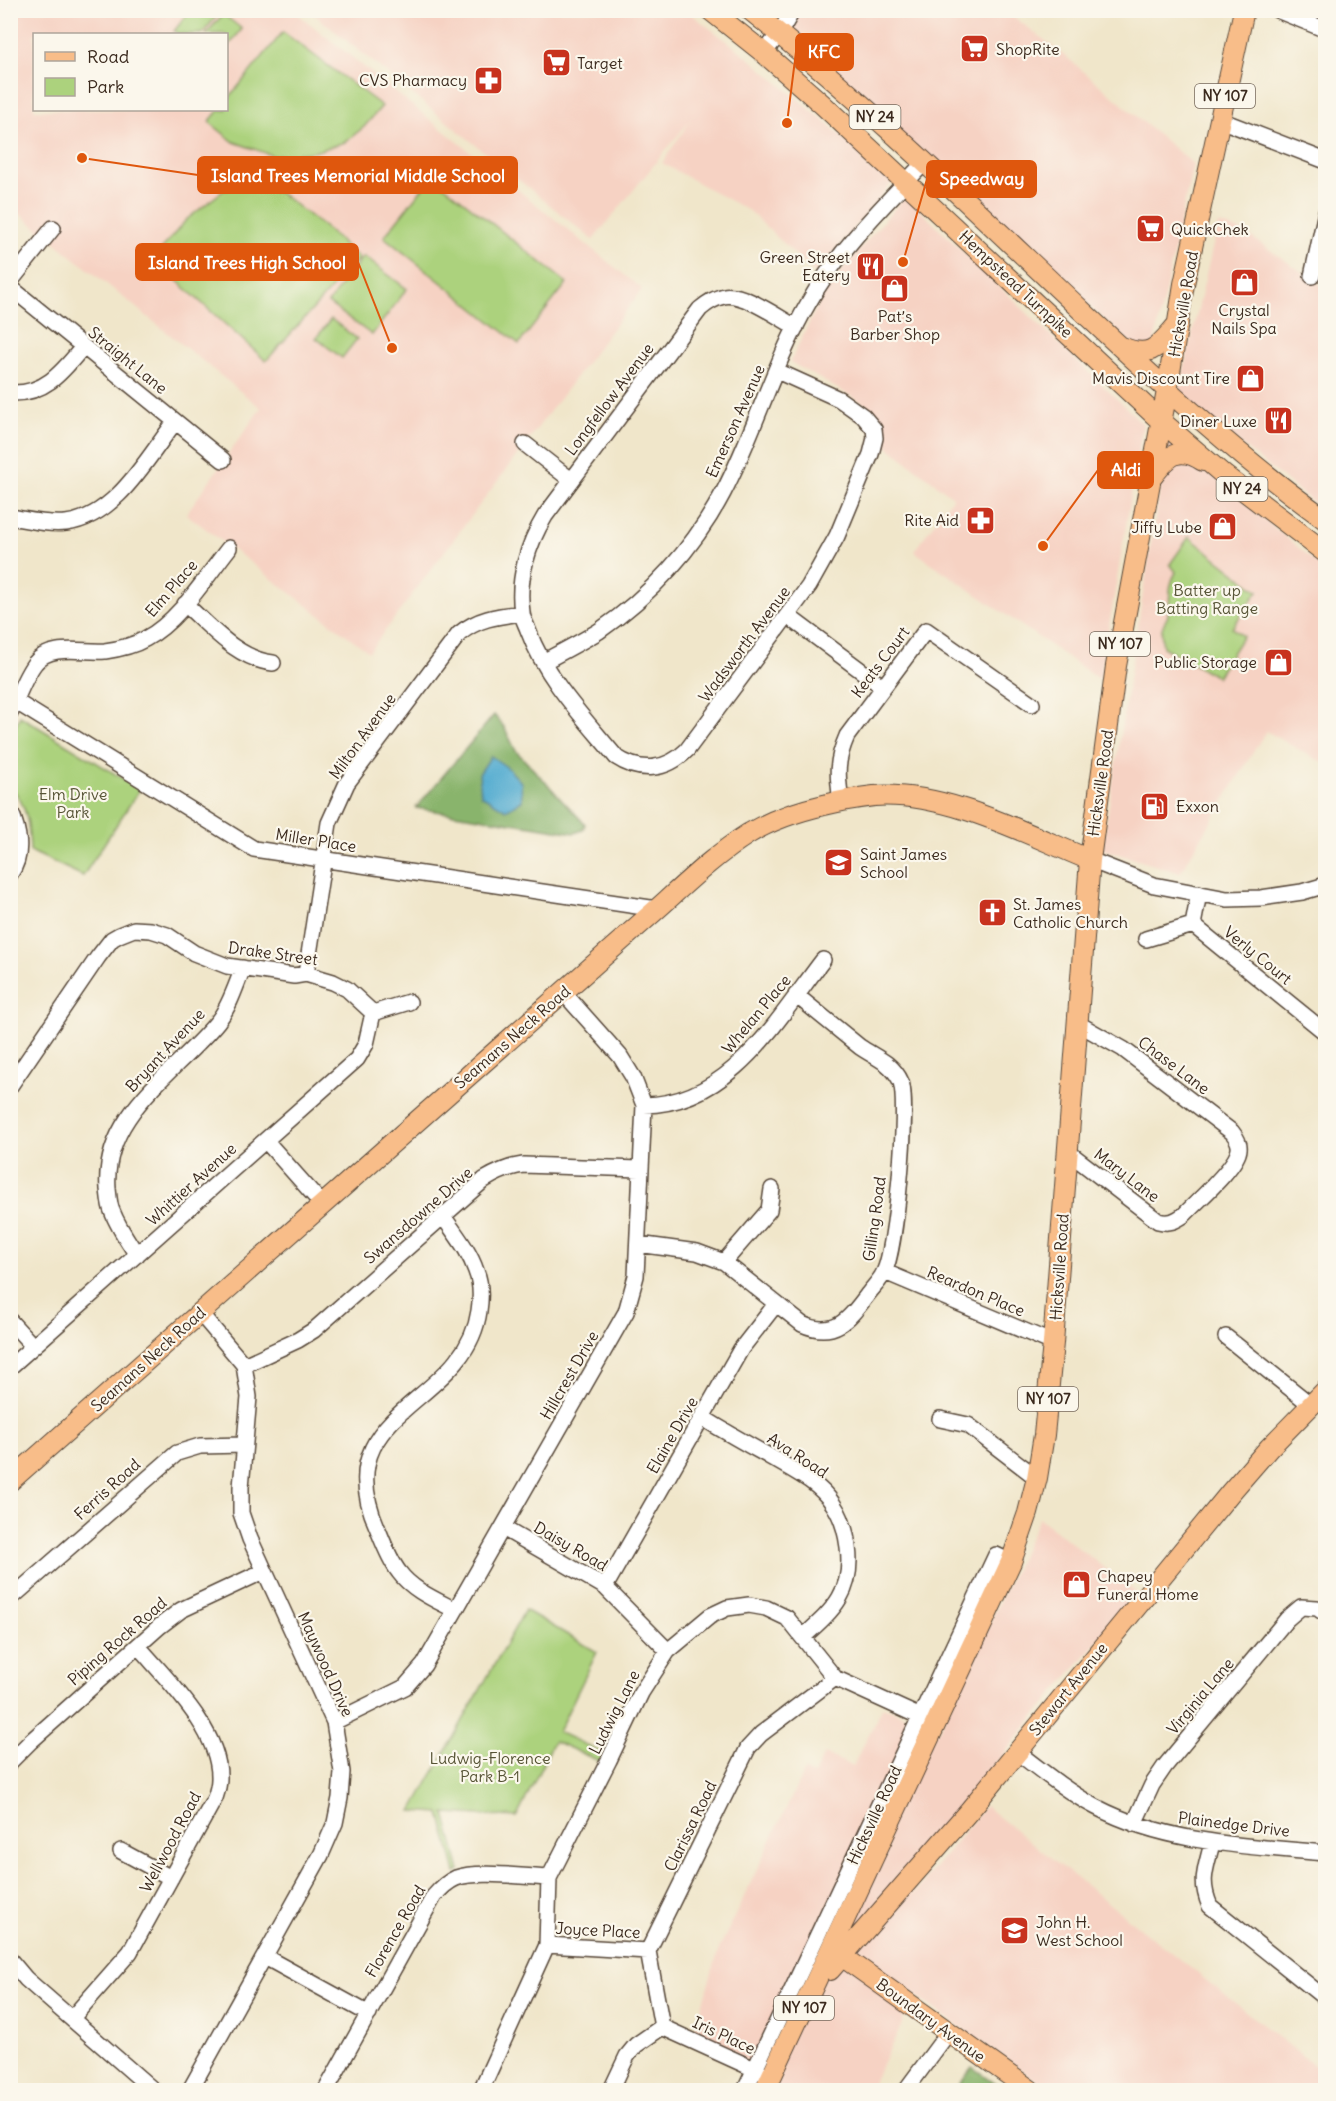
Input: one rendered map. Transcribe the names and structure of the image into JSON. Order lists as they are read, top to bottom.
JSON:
{
  "streets": {
    "main road": [
      "NY 107",
      "NY 24",
      "Hempstead Turnpike",
      "Hicksville Road",
      "Seamans Neck Road",
      "Stewart Avenue",
      "Boundary Avenue"
    ],
    "street": [
      "Straight Lane",
      "Longfellow Avenue",
      "Emerson Avenue",
      "Elm Place",
      "Wadsworth Avenue",
      "Keats Court",
      "Milton Avenue",
      "Miller Place",
      "Drake Street",
      "Verly Court",
      "Whelan Place",
      "Bryant Avenue",
      "Chase Lane",
      "Mary Lane",
      "Whittier Avenue",
      "Swansdowne Drive",
      "Gilling Road",
      "Reardon Place",
      "Hillcrest Drive",
      "Elaine Drive",
      "Ava Road",
      "Ferris Road",
      "Daisy Road",
      "Piping Rock Road",
      "Maywood Drive",
      "Virginia Lane",
      "Ludwig Lane",
      "Plainedge Drive",
      "Clarissa Road",
      "Wellwood Road",
      "Joyce Place",
      "Florence Road",
      "Iris Place"
    ]
  },
  "crossings": [
    ["Hempstead Turnpike", "Hicksville Road"],
    ["Hempstead Turnpike", "Emerson Avenue"],
    ["Hicksville Road", "Seamans Neck Road"],
    ["Hicksville Road", "Chase Lane"],
    ["Hicksville Road", "Mary Lane"],
    ["Hicksville Road", "Reardon Place"],
    ["Hicksville Road", "Stewart Avenue"],
    ["Hicksville Road", "Ludwig Lane"],
    ["Hicksville Road", "Boundary Avenue"],
    ["Hicksville Road", "Iris Place"],
    ["Longfellow Avenue", "Emerson Avenue"],
    ["Longfellow Avenue", "Wadsworth Avenue"],
    ["Longfellow Avenue", "Milton Avenue"],
    ["Emerson Avenue", "Wadsworth Avenue"],
    ["Elm Place", "Miller Place"],
    ["Wadsworth Avenue", "Milton Avenue"],
    ["Keats Court", "Seamans Neck Road"],
    ["Milton Avenue", "Miller Place"],
    ["Milton Avenue", "Drake Street"],
    ["Miller Place", "Seamans Neck Road"],
    ["Drake Street", "Bryant Avenue"],
    ["Drake Street", "Whittier Avenue"],
    ["Whelan Place", "Gilling Road"],
    ["Whelan Place", "Hillcrest Drive"],
    ["Seamans Neck Road", "Hillcrest Drive"],
    ["Bryant Avenue", "Whittier Avenue"],
    ["Chase Lane", "Mary Lane"],
    ["Swansdowne Drive", "Hillcrest Drive"],
    ["Swansdowne Drive", "Maywood Drive"],
    ["Gilling Road", "Reardon Place"],
    ["Gilling Road", "Hillcrest Drive"],
    ["Gilling Road", "Elaine Drive"],
    ["Hillcrest Drive", "Daisy Road"],
    ["Hillcrest Drive", "Maywood Drive"],
    ["Elaine Drive", "Ava Road"],
    ["Elaine Drive", "Daisy Road"],
    ["Ava Road", "Ludwig Lane"],
    ["Ferris Road", "Maywood Drive"],
    ["Daisy Road", "Ludwig Lane"],
    ["Piping Rock Road", "Maywood Drive"],
    ["Piping Rock Road", "Wellwood Road"],
    ["Stewart Avenue", "Plainedge Drive"],
    ["Stewart Avenue", "Boundary Avenue"],
    ["Virginia Lane", "Plainedge Drive"],
    ["Ludwig Lane", "Clarissa Road"],
    ["Ludwig Lane", "Joyce Place"],
    ["Ludwig Lane", "Florence Road"],
    ["Clarissa Road", "Joyce Place"]
  ],
  "parks": ["Batter up Batting Range", "Elm Drive Park", "Ludwig-Florence Park B-1"],
  "places": {
    "supermarket": ["ShopRite", "Target", "QuickChek"],
    "pharmacy": ["CVS Pharmacy", "Rite Aid"],
    "other": [
      "KFC",
      "Island Trees Memorial Middle School",
      "Speedway",
      "Island Trees High School",
      "Aldi"
    ],
    "restaurant": ["Green Street Eatery", "Diner Luxe"],
    "shop": [
      "Crystal Nails Spa",
      "Pat’s Barber Shop",
      "Mavis Discount Tire",
      "Jiffy Lube",
      "Public Storage",
      "Chapey Funeral Home"
    ],
    "fuel station": ["Exxon"],
    "school or university": ["Saint James School", "John H. West School"],
    "church": ["St. James Catholic Church"]
  },
  "legend": ["Road", "Park"]
}
